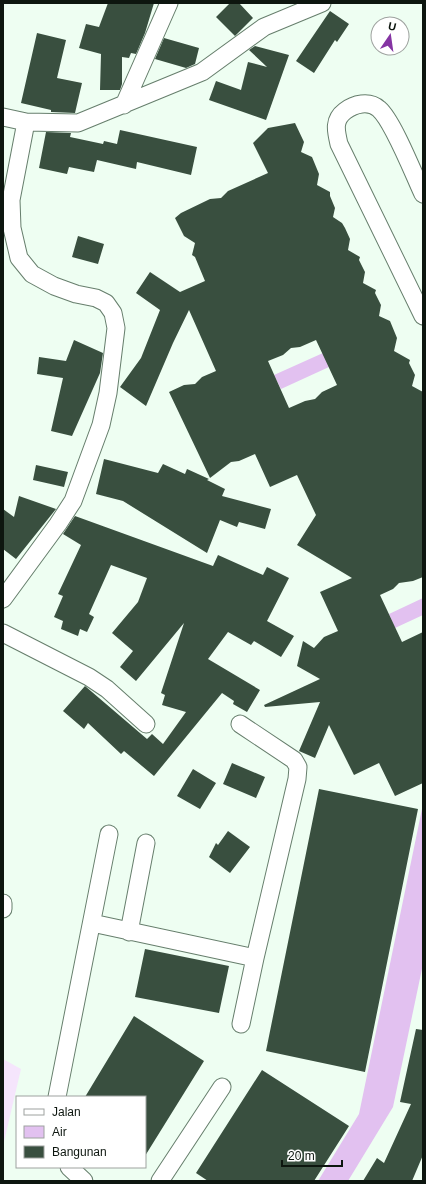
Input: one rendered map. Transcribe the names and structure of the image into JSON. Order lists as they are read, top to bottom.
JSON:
{
  "legend": ["Jalan", "Air", "Bangunan"],
  "scale_bar": "20 m",
  "north": "top"
}
